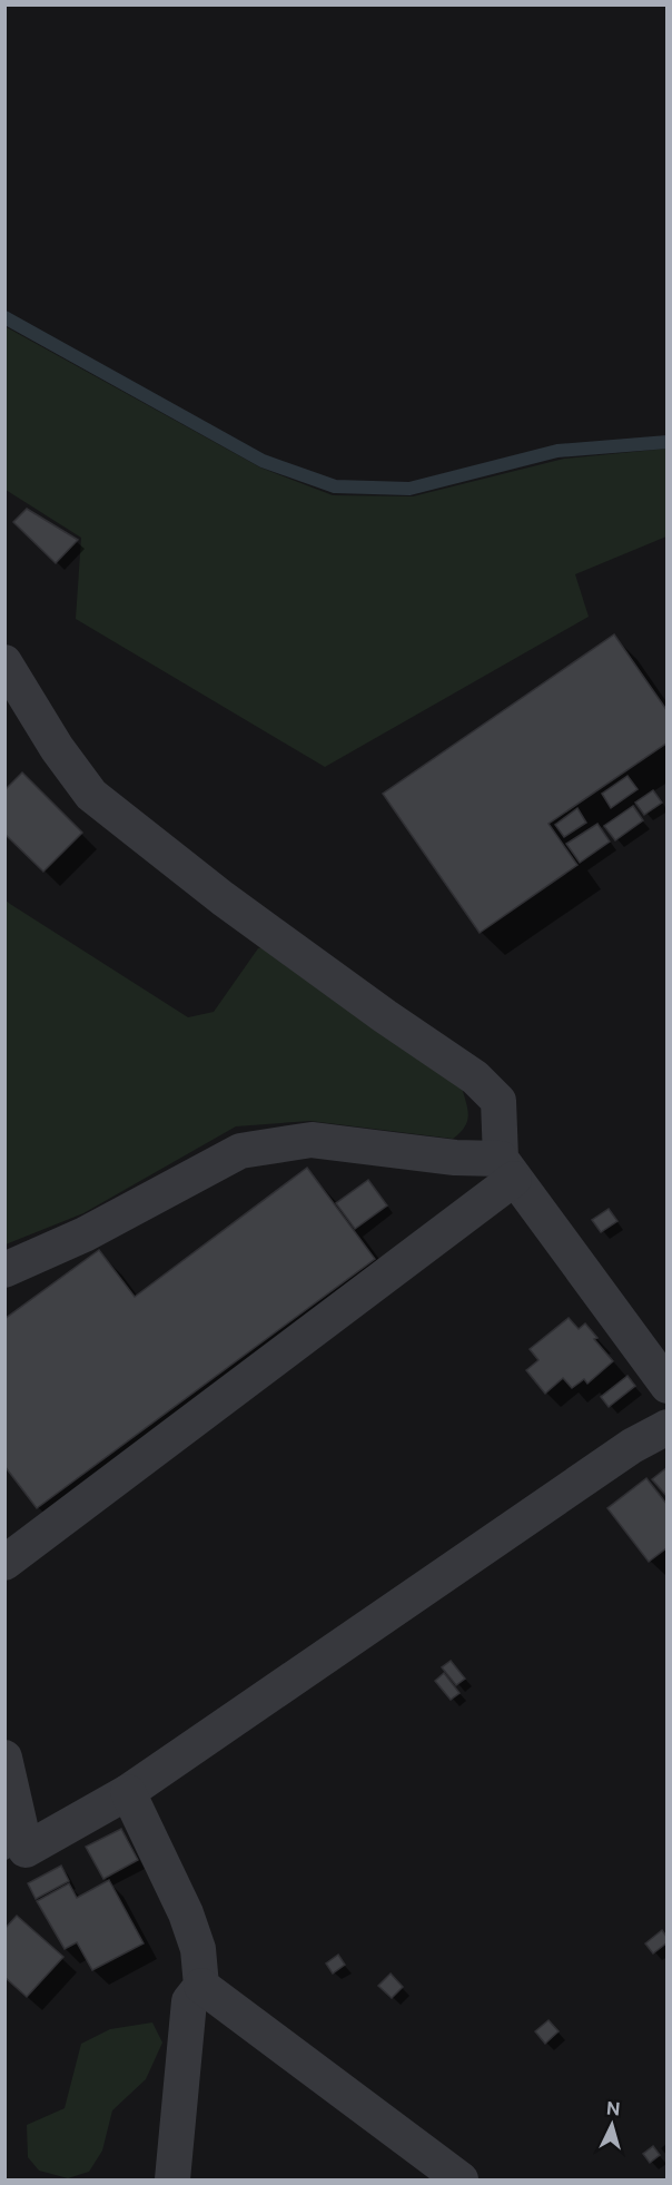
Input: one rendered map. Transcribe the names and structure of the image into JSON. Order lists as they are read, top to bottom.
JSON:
{
  "north": "top"
}
